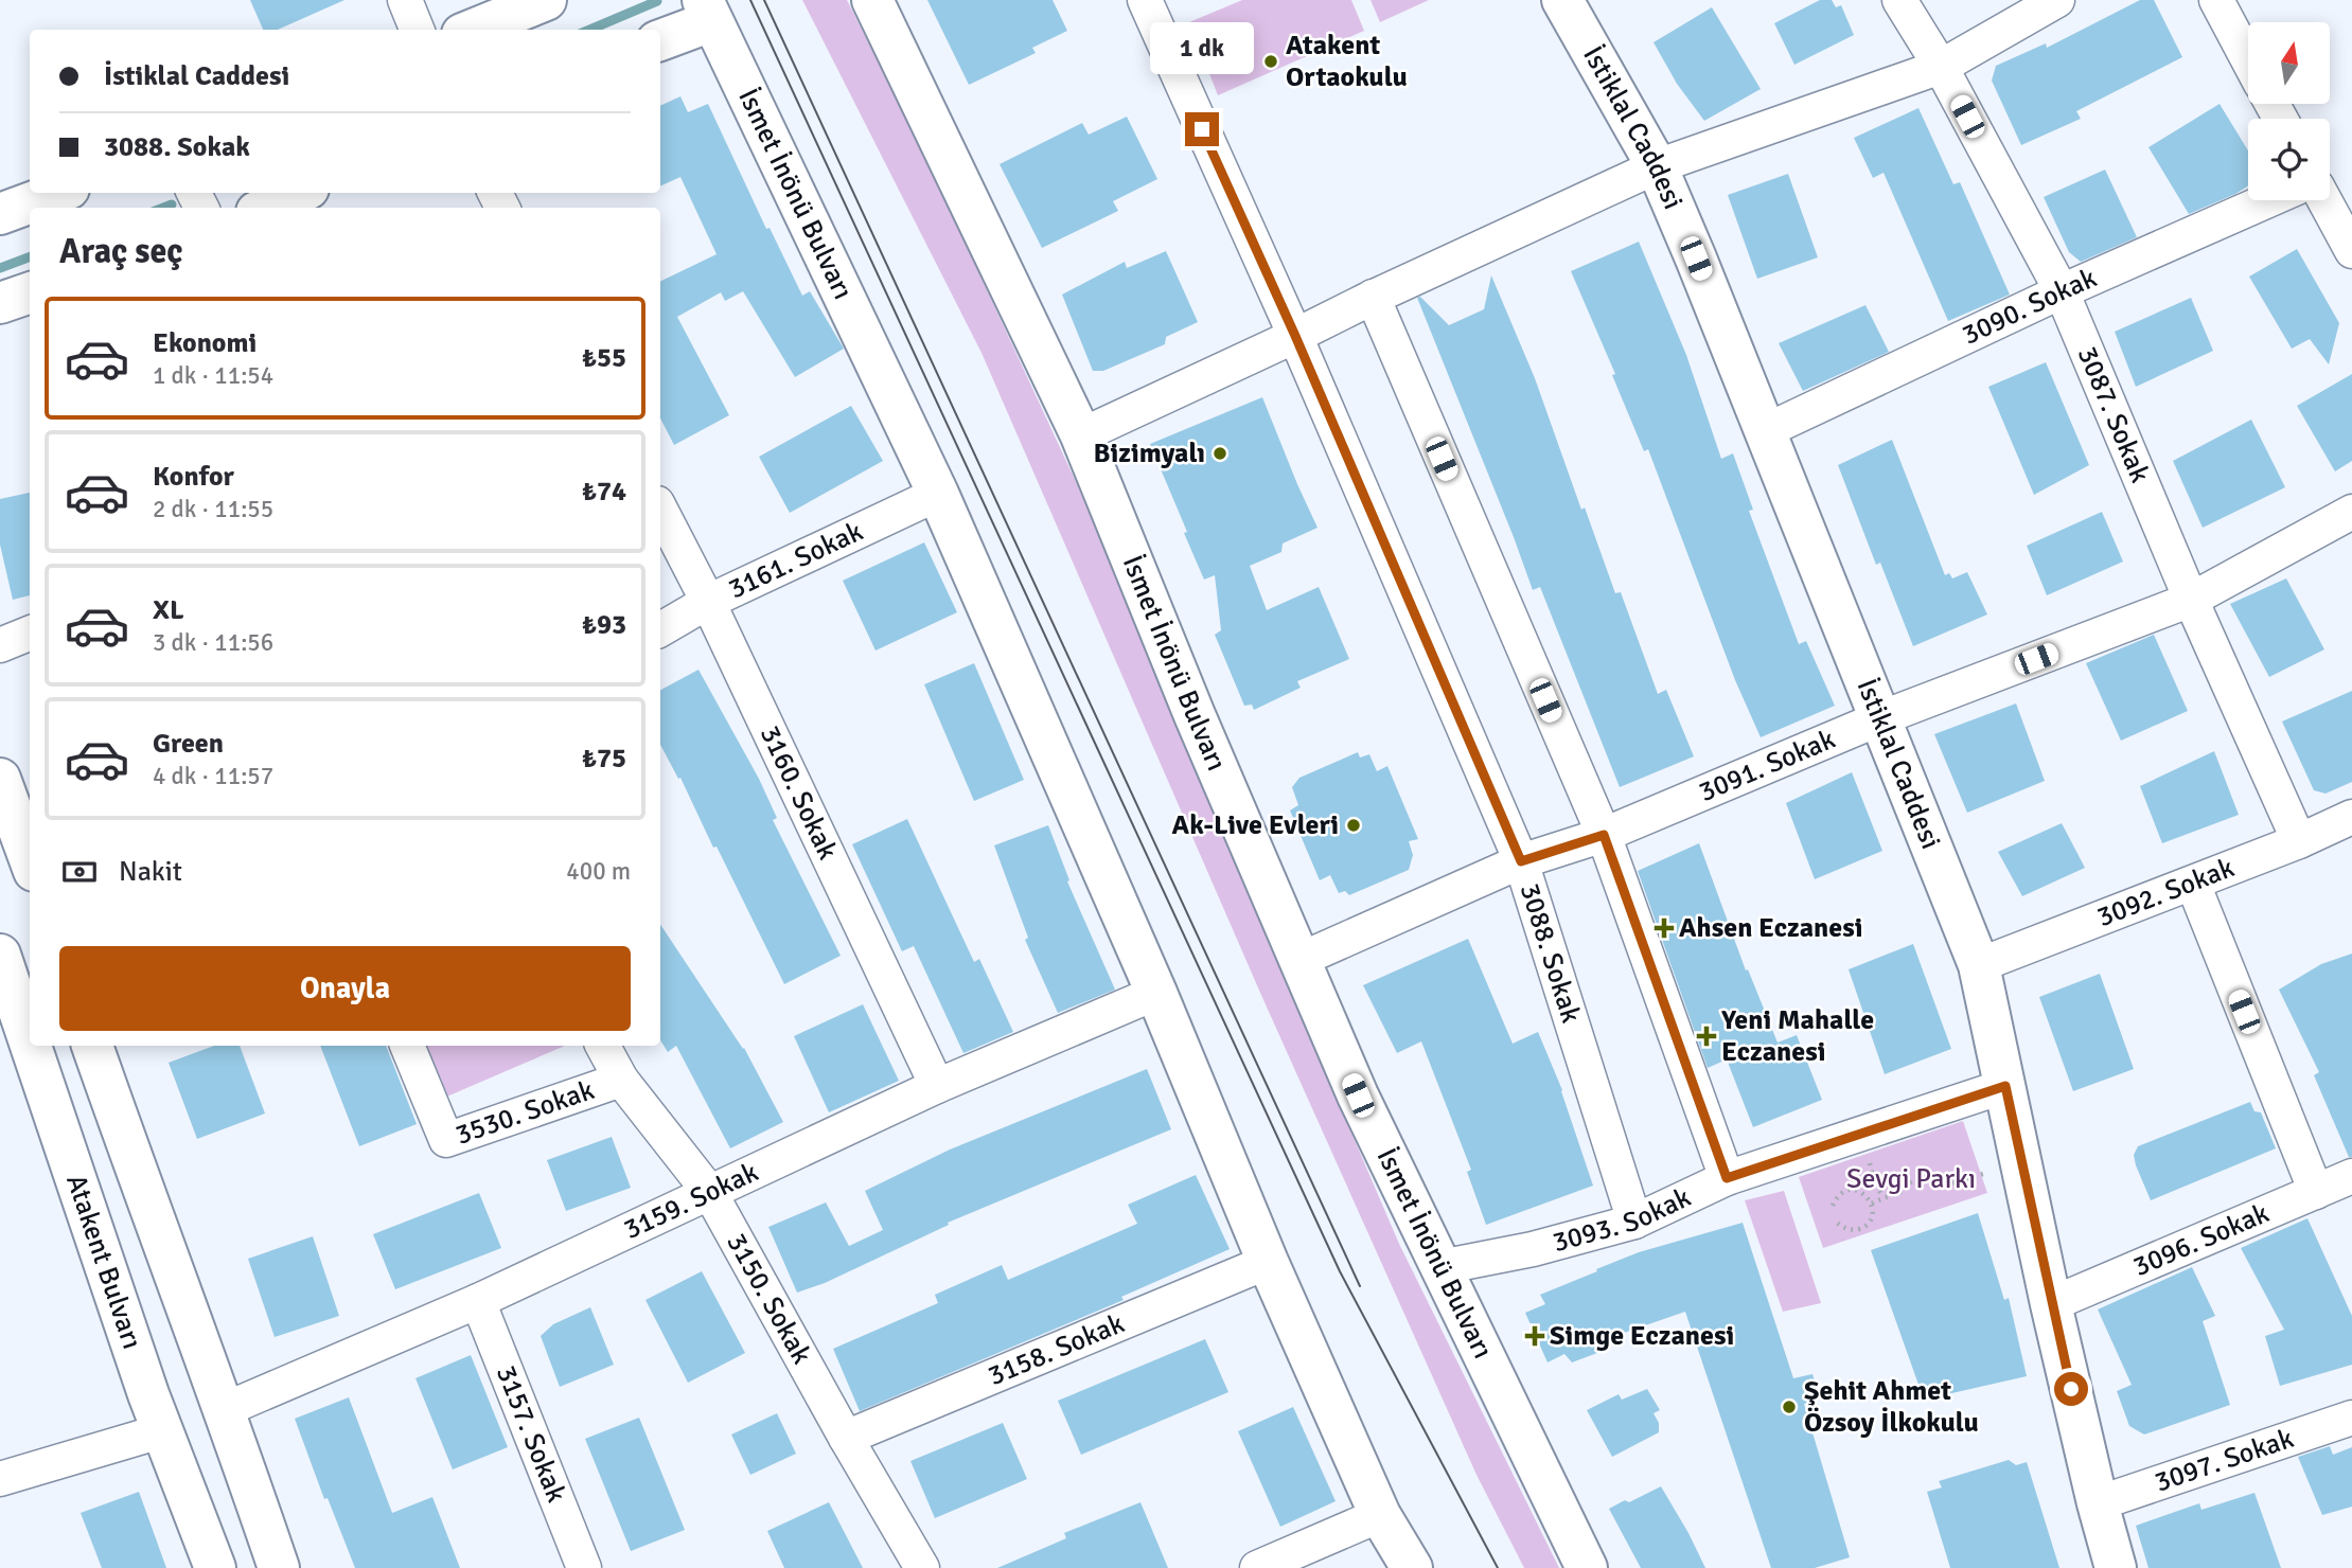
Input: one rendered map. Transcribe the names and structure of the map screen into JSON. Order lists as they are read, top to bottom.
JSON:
{
  "streets": {
    "main road": ["İstiklal Caddesi", "İsmet İnönü Bulvarı", "Atakent Bulvarı"],
    "street": [
      "3090. Sokak",
      "3087. Sokak",
      "3161. Sokak",
      "3091. Sokak",
      "3160. Sokak",
      "3092. Sokak",
      "3088. Sokak",
      "3530. Sokak",
      "3159. Sokak",
      "3093. Sokak",
      "3096. Sokak",
      "3150. Sokak",
      "3158. Sokak",
      "3157. Sokak",
      "3097. Sokak"
    ]
  },
  "crossings": [
    ["İstiklal Caddesi", "3090. Sokak"],
    ["İstiklal Caddesi", "3091. Sokak"],
    ["İstiklal Caddesi", "3092. Sokak"],
    ["İstiklal Caddesi", "3093. Sokak"],
    ["İstiklal Caddesi", "3096. Sokak"],
    ["İstiklal Caddesi", "3097. Sokak"],
    ["İsmet İnönü Bulvarı", "3161. Sokak"],
    ["İsmet İnönü Bulvarı", "3091. Sokak"],
    ["İsmet İnönü Bulvarı", "3159. Sokak"],
    ["İsmet İnönü Bulvarı", "3093. Sokak"],
    ["İsmet İnönü Bulvarı", "3158. Sokak"],
    ["3090. Sokak", "3087. Sokak"],
    ["3087. Sokak", "3091. Sokak"],
    ["3087. Sokak", "3092. Sokak"],
    ["3161. Sokak", "3160. Sokak"],
    ["3091. Sokak", "3088. Sokak"],
    ["3160. Sokak", "3159. Sokak"],
    ["3088. Sokak", "3093. Sokak"],
    ["3530. Sokak", "3150. Sokak"],
    ["3159. Sokak", "3150. Sokak"],
    ["3159. Sokak", "3157. Sokak"],
    ["3150. Sokak", "3158. Sokak"]
  ],
  "parks": ["Sevgi Parkı"],
  "places": {
    "other": [
      "Atakent Ortaokulu",
      "Bizimyalı",
      "Ak-Live Evleri",
      "Şehit Ahmet Özsoy İlkokulu"
    ],
    "health": ["Ahsen Eczanesi", "Yeni Mahalle Eczanesi", "Simge Eczanesi"]
  },
  "north": "top",
  "page": {
    "bubble": "1 dk",
    "banner": ["İstiklal Caddesi", "3088. Sokak"],
    "heading": "Araç seç",
    "list": [
      {
        "name": "Ekonomi",
        "note": "1 dk · 11:54",
        "value": "₺55"
      },
      {
        "name": "Konfor",
        "note": "2 dk · 11:55",
        "value": "₺74"
      },
      {
        "name": "XL",
        "note": "3 dk · 11:56",
        "value": "₺93"
      },
      {
        "name": "Green",
        "note": "4 dk · 11:57",
        "value": "₺75"
      }
    ],
    "pay": ["Nakit", "400 m"],
    "buttons": "Onayla"
  }
}
